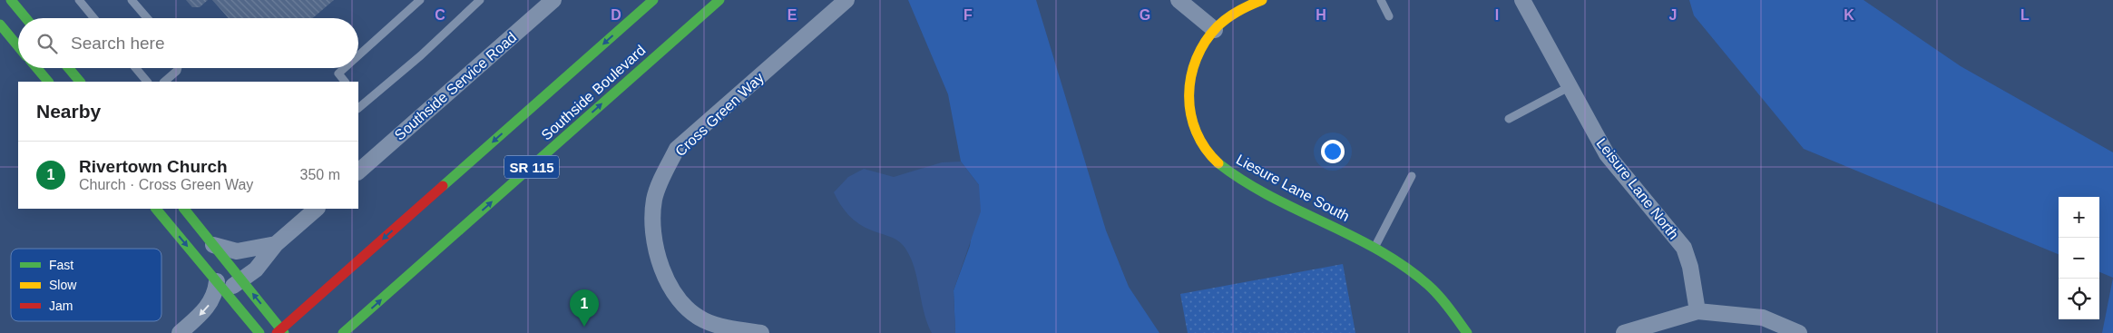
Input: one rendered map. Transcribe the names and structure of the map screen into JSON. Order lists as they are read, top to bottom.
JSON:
{
  "streets": {
    "main road": ["Southside Boulevard", "SR 115", "Liesure Lane South"],
    "street": ["Southside Service Road", "Cross Green Way", "Leisure Lane North"]
  },
  "legend": ["Fast", "Slow", "Jam"],
  "page": {
    "search": "Search here",
    "heading": "Nearby",
    "list": [
      {
        "mark": "1",
        "name": "Rivertown Church",
        "note": "Church · Cross Green Way",
        "value": "350 m"
      }
    ],
    "map_buttons": ["+", "−"],
    "pins": "1"
  },
  "grid": {
    "columns": [
      "C",
      "D",
      "E",
      "F",
      "G",
      "H",
      "I",
      "J",
      "K",
      "L"
    ]
  }
}
